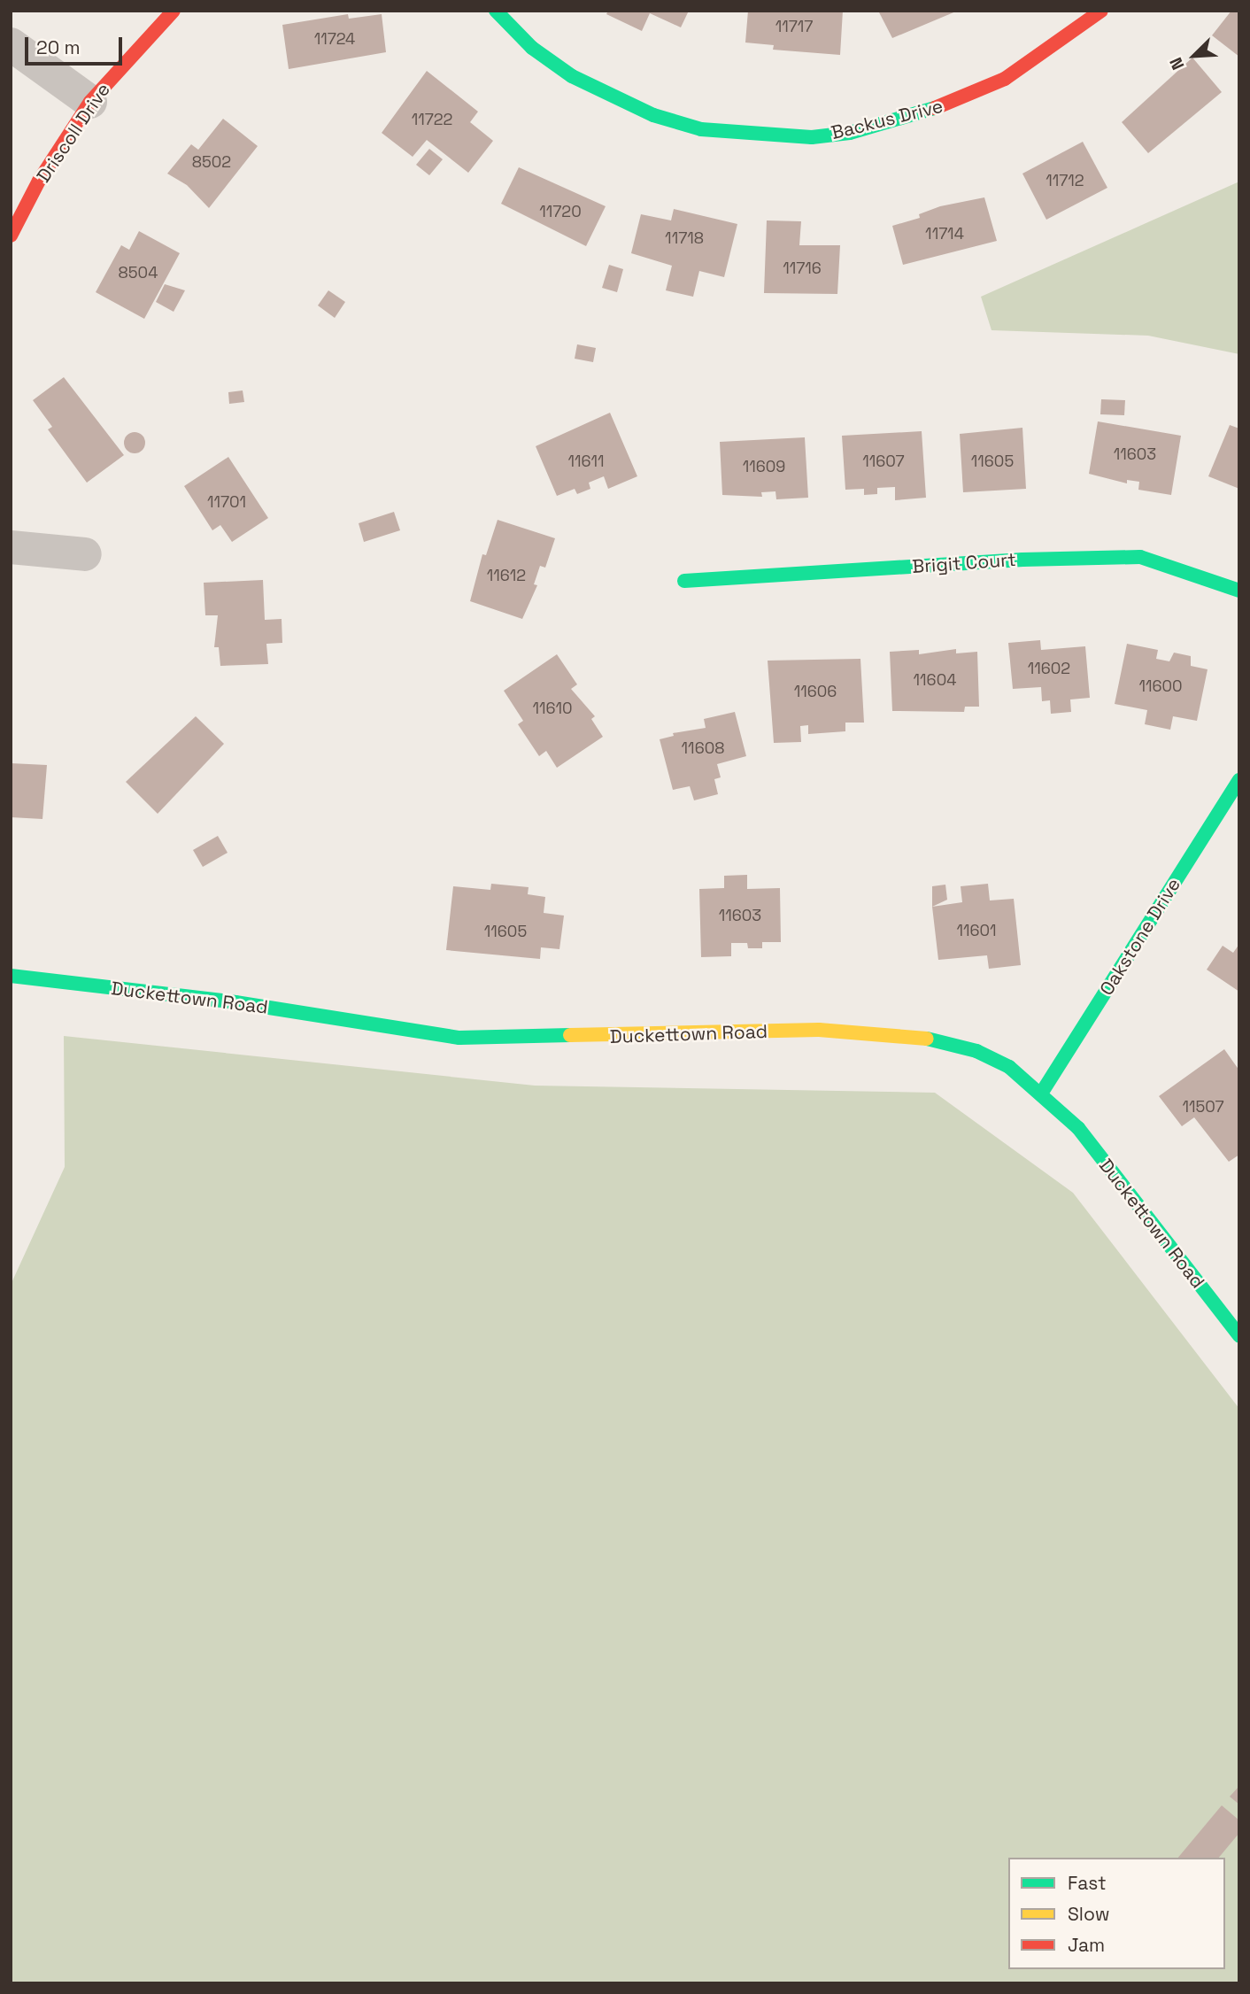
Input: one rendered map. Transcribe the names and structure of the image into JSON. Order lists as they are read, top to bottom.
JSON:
{
  "streets": {
    "street": [
      "Backus Drive",
      "Driscoll Drive",
      "Brigit Court",
      "Oakstone Drive",
      "Duckettown Road"
    ]
  },
  "crossings": [
    ["Oakstone Drive", "Duckettown Road"]
  ],
  "house_numbers": [
    "11717",
    "11724",
    "11722",
    "8502",
    "11712",
    "11720",
    "11714",
    "11718",
    "11716",
    "8504",
    "11603",
    "11611",
    "11607",
    "11605",
    "11609",
    "11701",
    "11612",
    "11602",
    "11604",
    "11600",
    "11606",
    "11610",
    "11608",
    "11603",
    "11601",
    "11605",
    "11507"
  ],
  "legend": ["Fast", "Slow", "Jam"],
  "scale_bar": "20 m",
  "north": "bottom left"
}
